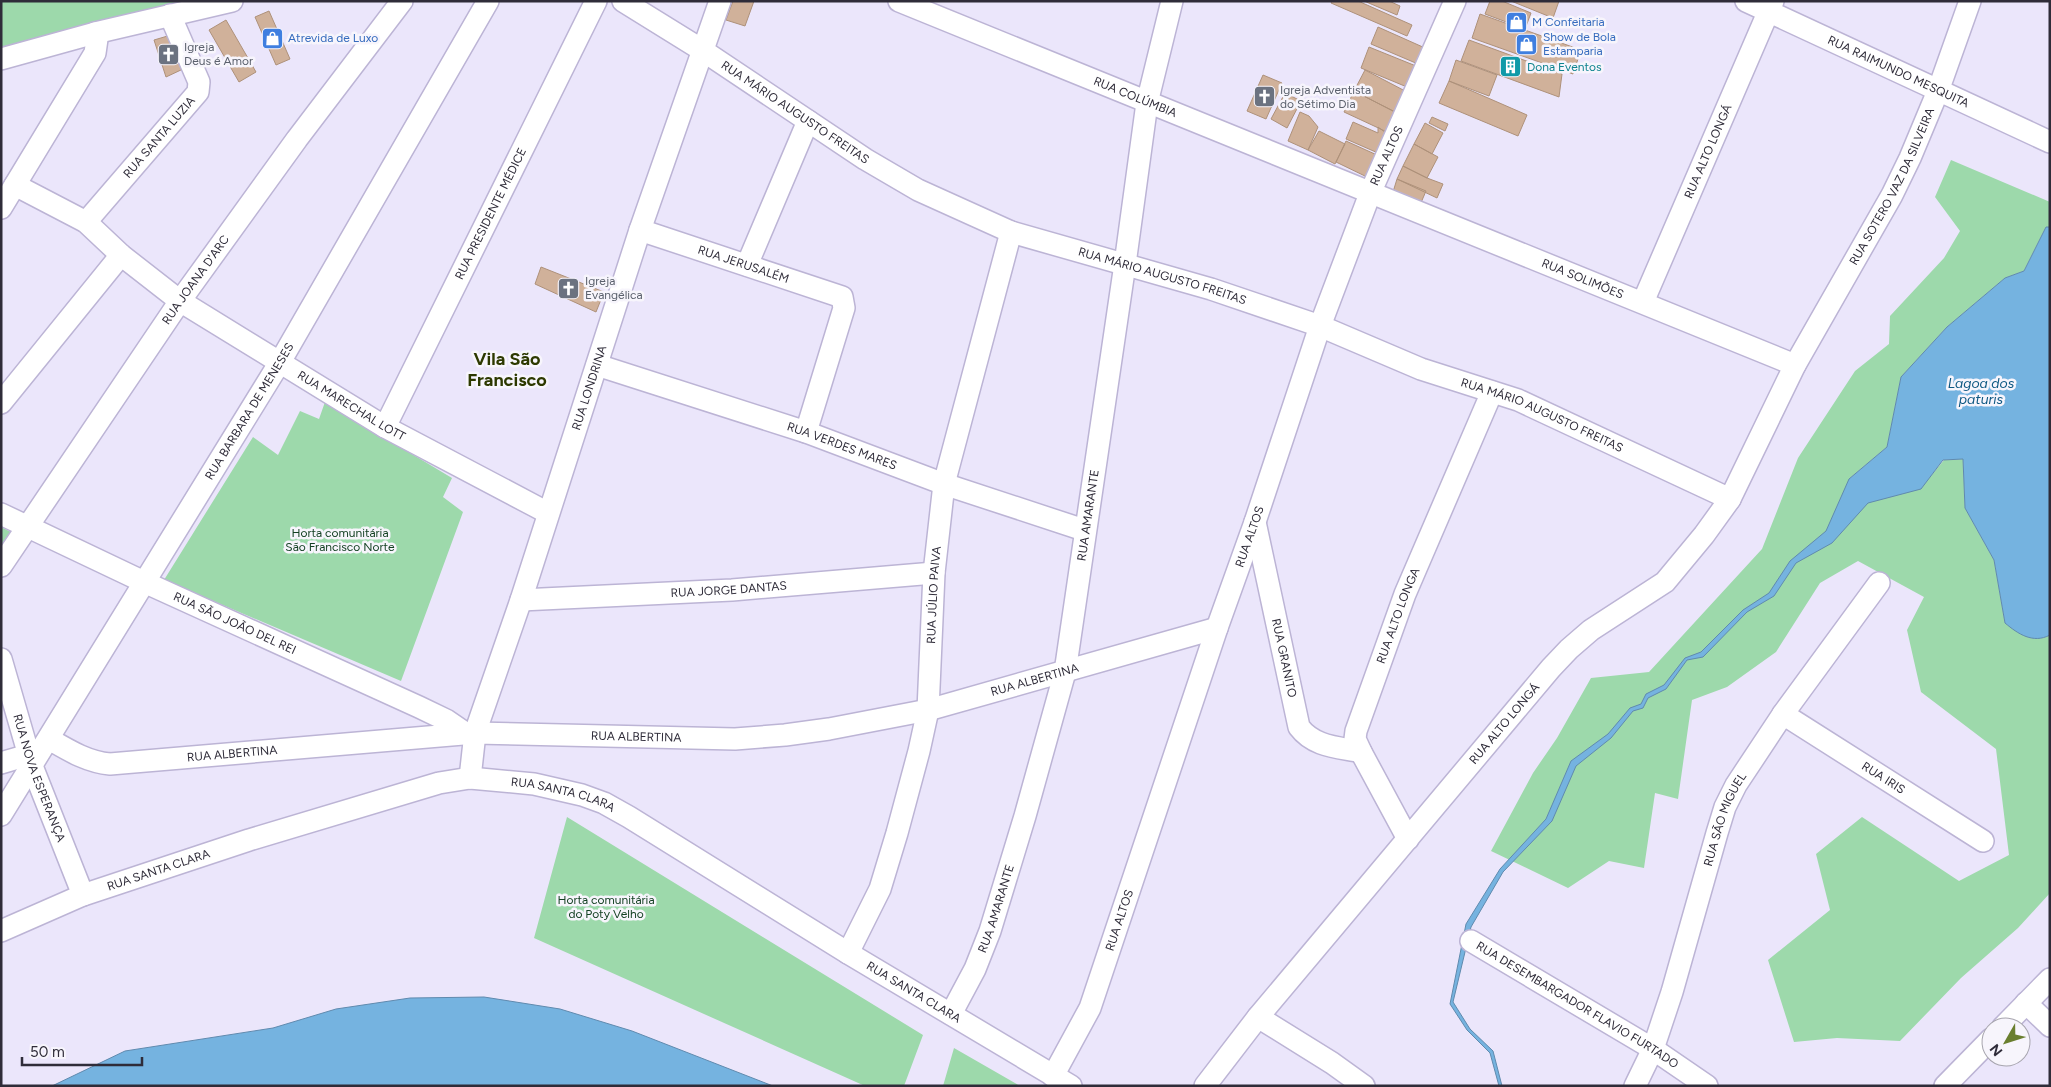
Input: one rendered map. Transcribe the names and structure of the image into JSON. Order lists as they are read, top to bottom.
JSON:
{
  "streets": {
    "street": [
      "RUA RAIMUNDO MESQUITA",
      "RUA COLÚMBIA",
      "RUA MÁRIO AUGUSTO FREITAS",
      "RUA SANTA LUZIA",
      "RUA ALTO LONGÁ",
      "RUA ALTOS",
      "RUA SOTERO VAZ DA SILVEIRA",
      "RUA PRESIDENTE MÉDICE",
      "RUA JERUSALÉM",
      "RUA SOLIMÕES",
      "RUA JOANA D'ARC",
      "RUA LONDRINA",
      "RUA MARECHAL LOTT",
      "RUA BARBARA DE MENESES",
      "RUA VERDES MARES",
      "RUA AMARANTE",
      "RUA JORGE DANTAS",
      "RUA JÚLIO PAIVA",
      "RUA ALTO LONGA",
      "RUA SÃO JOÃO DEL REI",
      "RUA GRANITO",
      "RUA ALBERTINA",
      "RUA IRIS",
      "RUA NOVA ESPERANÇA",
      "RUA SANTA CLARA",
      "RUA SÃO MIGUEL",
      "RUA DESEMBARGADOR FLAVIO FURTADO"
    ]
  },
  "crossings": [
    ["RUA RAIMUNDO MESQUITA", "RUA ALTO LONGÁ"],
    ["RUA RAIMUNDO MESQUITA", "RUA SOTERO VAZ DA SILVEIRA"],
    ["RUA COLÚMBIA", "RUA ALTOS"],
    ["RUA COLÚMBIA", "RUA SOLIMÕES"],
    ["RUA COLÚMBIA", "RUA AMARANTE"],
    ["RUA MÁRIO AUGUSTO FREITAS", "RUA ALTO LONGÁ"],
    ["RUA MÁRIO AUGUSTO FREITAS", "RUA ALTOS"],
    ["RUA MÁRIO AUGUSTO FREITAS", "RUA LONDRINA"],
    ["RUA MÁRIO AUGUSTO FREITAS", "RUA AMARANTE"],
    ["RUA MÁRIO AUGUSTO FREITAS", "RUA JÚLIO PAIVA"],
    ["RUA MÁRIO AUGUSTO FREITAS", "RUA ALTO LONGA"],
    ["RUA SANTA LUZIA", "RUA MARECHAL LOTT"],
    ["RUA ALTO LONGÁ", "RUA SOTERO VAZ DA SILVEIRA"],
    ["RUA ALTO LONGÁ", "RUA SOLIMÕES"],
    ["RUA ALTO LONGÁ", "RUA ALTO LONGA"],
    ["RUA ALTOS", "RUA SOLIMÕES"],
    ["RUA ALTOS", "RUA GRANITO"],
    ["RUA ALTOS", "RUA ALBERTINA"],
    ["RUA ALTOS", "RUA SANTA CLARA"],
    ["RUA SOTERO VAZ DA SILVEIRA", "RUA SOLIMÕES"],
    ["RUA PRESIDENTE MÉDICE", "RUA MARECHAL LOTT"],
    ["RUA JERUSALÉM", "RUA LONDRINA"],
    ["RUA JERUSALÉM", "RUA VERDES MARES"],
    ["RUA JOANA D'ARC", "RUA MARECHAL LOTT"],
    ["RUA JOANA D'ARC", "RUA SÃO JOÃO DEL REI"],
    ["RUA LONDRINA", "RUA MARECHAL LOTT"],
    ["RUA LONDRINA", "RUA VERDES MARES"],
    ["RUA LONDRINA", "RUA JORGE DANTAS"],
    ["RUA LONDRINA", "RUA SÃO JOÃO DEL REI"],
    ["RUA LONDRINA", "RUA ALBERTINA"],
    ["RUA LONDRINA", "RUA SANTA CLARA"],
    ["RUA MARECHAL LOTT", "RUA BARBARA DE MENESES"],
    ["RUA BARBARA DE MENESES", "RUA SÃO JOÃO DEL REI"],
    ["RUA BARBARA DE MENESES", "RUA ALBERTINA"],
    ["RUA BARBARA DE MENESES", "RUA NOVA ESPERANÇA"],
    ["RUA VERDES MARES", "RUA AMARANTE"],
    ["RUA VERDES MARES", "RUA JÚLIO PAIVA"],
    ["RUA AMARANTE", "RUA ALBERTINA"],
    ["RUA AMARANTE", "RUA SANTA CLARA"],
    ["RUA JORGE DANTAS", "RUA JÚLIO PAIVA"],
    ["RUA JÚLIO PAIVA", "RUA ALBERTINA"],
    ["RUA JÚLIO PAIVA", "RUA SANTA CLARA"],
    ["RUA ALTO LONGA", "RUA GRANITO"],
    ["RUA SÃO JOÃO DEL REI", "RUA ALBERTINA"],
    ["RUA IRIS", "RUA SÃO MIGUEL"],
    ["RUA NOVA ESPERANÇA", "RUA SANTA CLARA"],
    ["RUA SÃO MIGUEL", "RUA DESEMBARGADOR FLAVIO FURTADO"]
  ],
  "districts": ["Vila São Francisco"],
  "water": ["Lagoa dos paturis"],
  "parks": ["Horta comunitária São Francisco Norte", "Horta comunitária do Poty Velho"],
  "places": {
    "shop": ["M Confeitaria", "Atrevida de Luxo", "Show de Bola Estamparia"],
    "church": ["Igreja Deus é Amor", "Igreja Adventista do Sétimo Dia", "Igreja Evangélica"],
    "building": ["Dona Eventos"]
  },
  "scale_bar": "50 m",
  "north": "bottom left"
}
